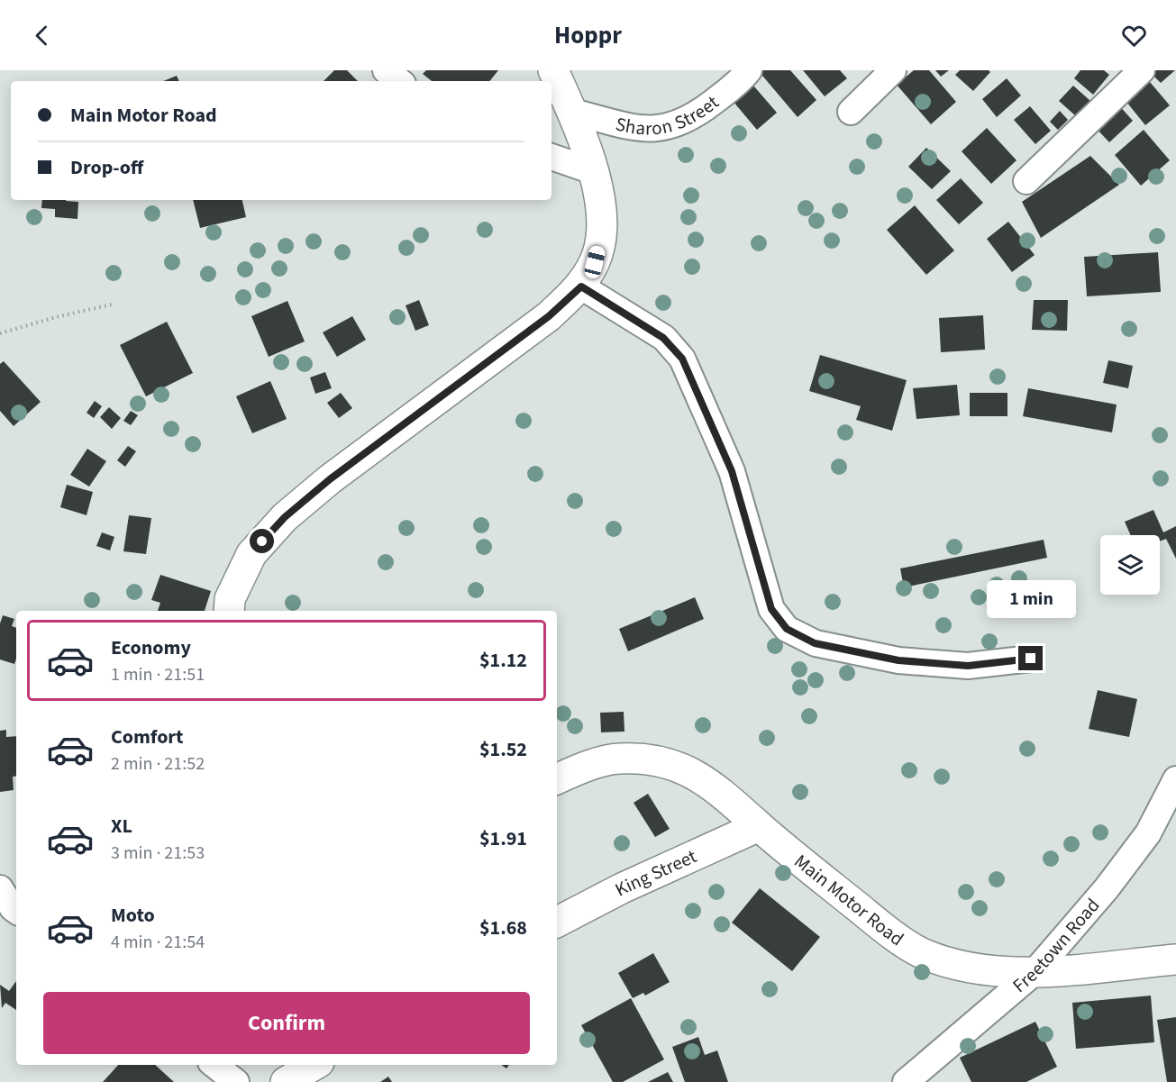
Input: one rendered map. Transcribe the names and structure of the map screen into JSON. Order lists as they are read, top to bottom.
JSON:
{
  "streets": {
    "main road": ["King Street", "Main Motor Road"],
    "street": ["Sharon Street", "Freetown Road"]
  },
  "crossings": [
    ["King Street", "Main Motor Road"],
    ["Main Motor Road", "Freetown Road"]
  ],
  "page": {
    "header": "Hoppr",
    "banner": ["Main Motor Road", "Drop-off"],
    "bubble": "1 min",
    "list": [
      {
        "name": "Economy",
        "note": "1 min · 21:51",
        "value": "$1.12"
      },
      {
        "name": "Comfort",
        "note": "2 min · 21:52",
        "value": "$1.52"
      },
      {
        "name": "XL",
        "note": "3 min · 21:53",
        "value": "$1.91"
      },
      {
        "name": "Moto",
        "note": "4 min · 21:54",
        "value": "$1.68"
      }
    ],
    "buttons": "Confirm"
  }
}
